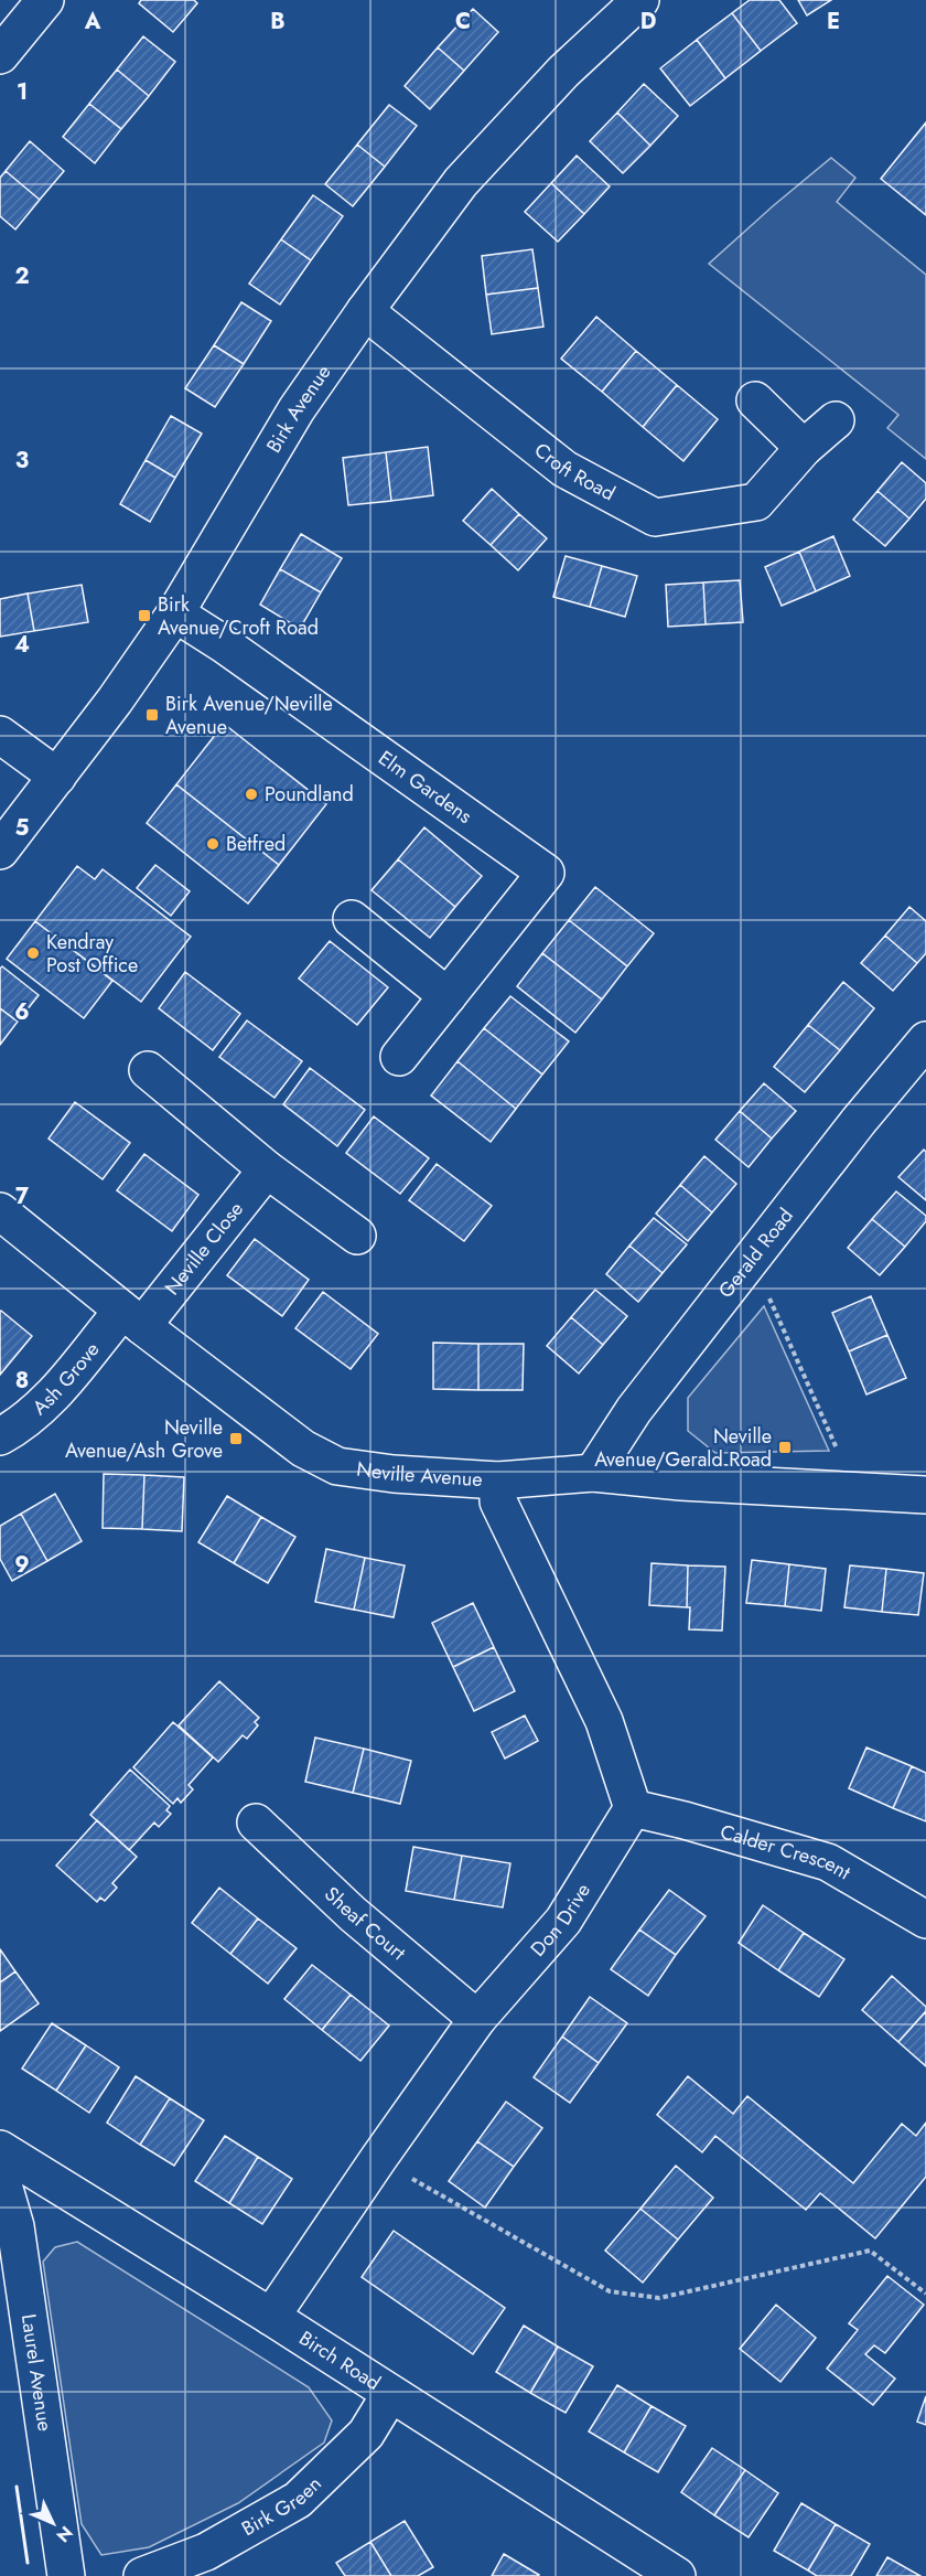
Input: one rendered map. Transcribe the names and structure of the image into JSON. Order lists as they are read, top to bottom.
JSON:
{
  "streets": {
    "street": [
      "Birk Avenue",
      "Croft Road",
      "Elm Gardens",
      "Neville Close",
      "Gerald Road",
      "Ash Grove",
      "Neville Avenue",
      "Calder Crescent",
      "Don Drive",
      "Sheaf Court",
      "Birch Road",
      "Laurel Avenue",
      "Birk Green"
    ]
  },
  "crossings": [
    ["Birk Avenue", "Croft Road"],
    ["Birk Avenue", "Elm Gardens"],
    ["Neville Close", "Ash Grove"],
    ["Neville Close", "Neville Avenue"],
    ["Gerald Road", "Neville Avenue"],
    ["Ash Grove", "Neville Avenue"],
    ["Calder Crescent", "Don Drive"],
    ["Don Drive", "Sheaf Court"],
    ["Don Drive", "Birch Road"],
    ["Birch Road", "Birk Green"]
  ],
  "places": {
    "transit": [
      "Birk Avenue/Croft Road",
      "Birk Avenue/Neville Avenue",
      "Neville Avenue/Ash Grove",
      "Neville Avenue/Gerald Road"
    ],
    "other": ["Poundland", "Betfred", "Kendray Post Office"]
  },
  "north": "bottom right",
  "grid": {
    "columns": [
      "A",
      "B",
      "C",
      "D",
      "E"
    ],
    "rows": [
      "1",
      "2",
      "3",
      "4",
      "5",
      "6",
      "7",
      "8",
      "9"
    ]
  }
}
